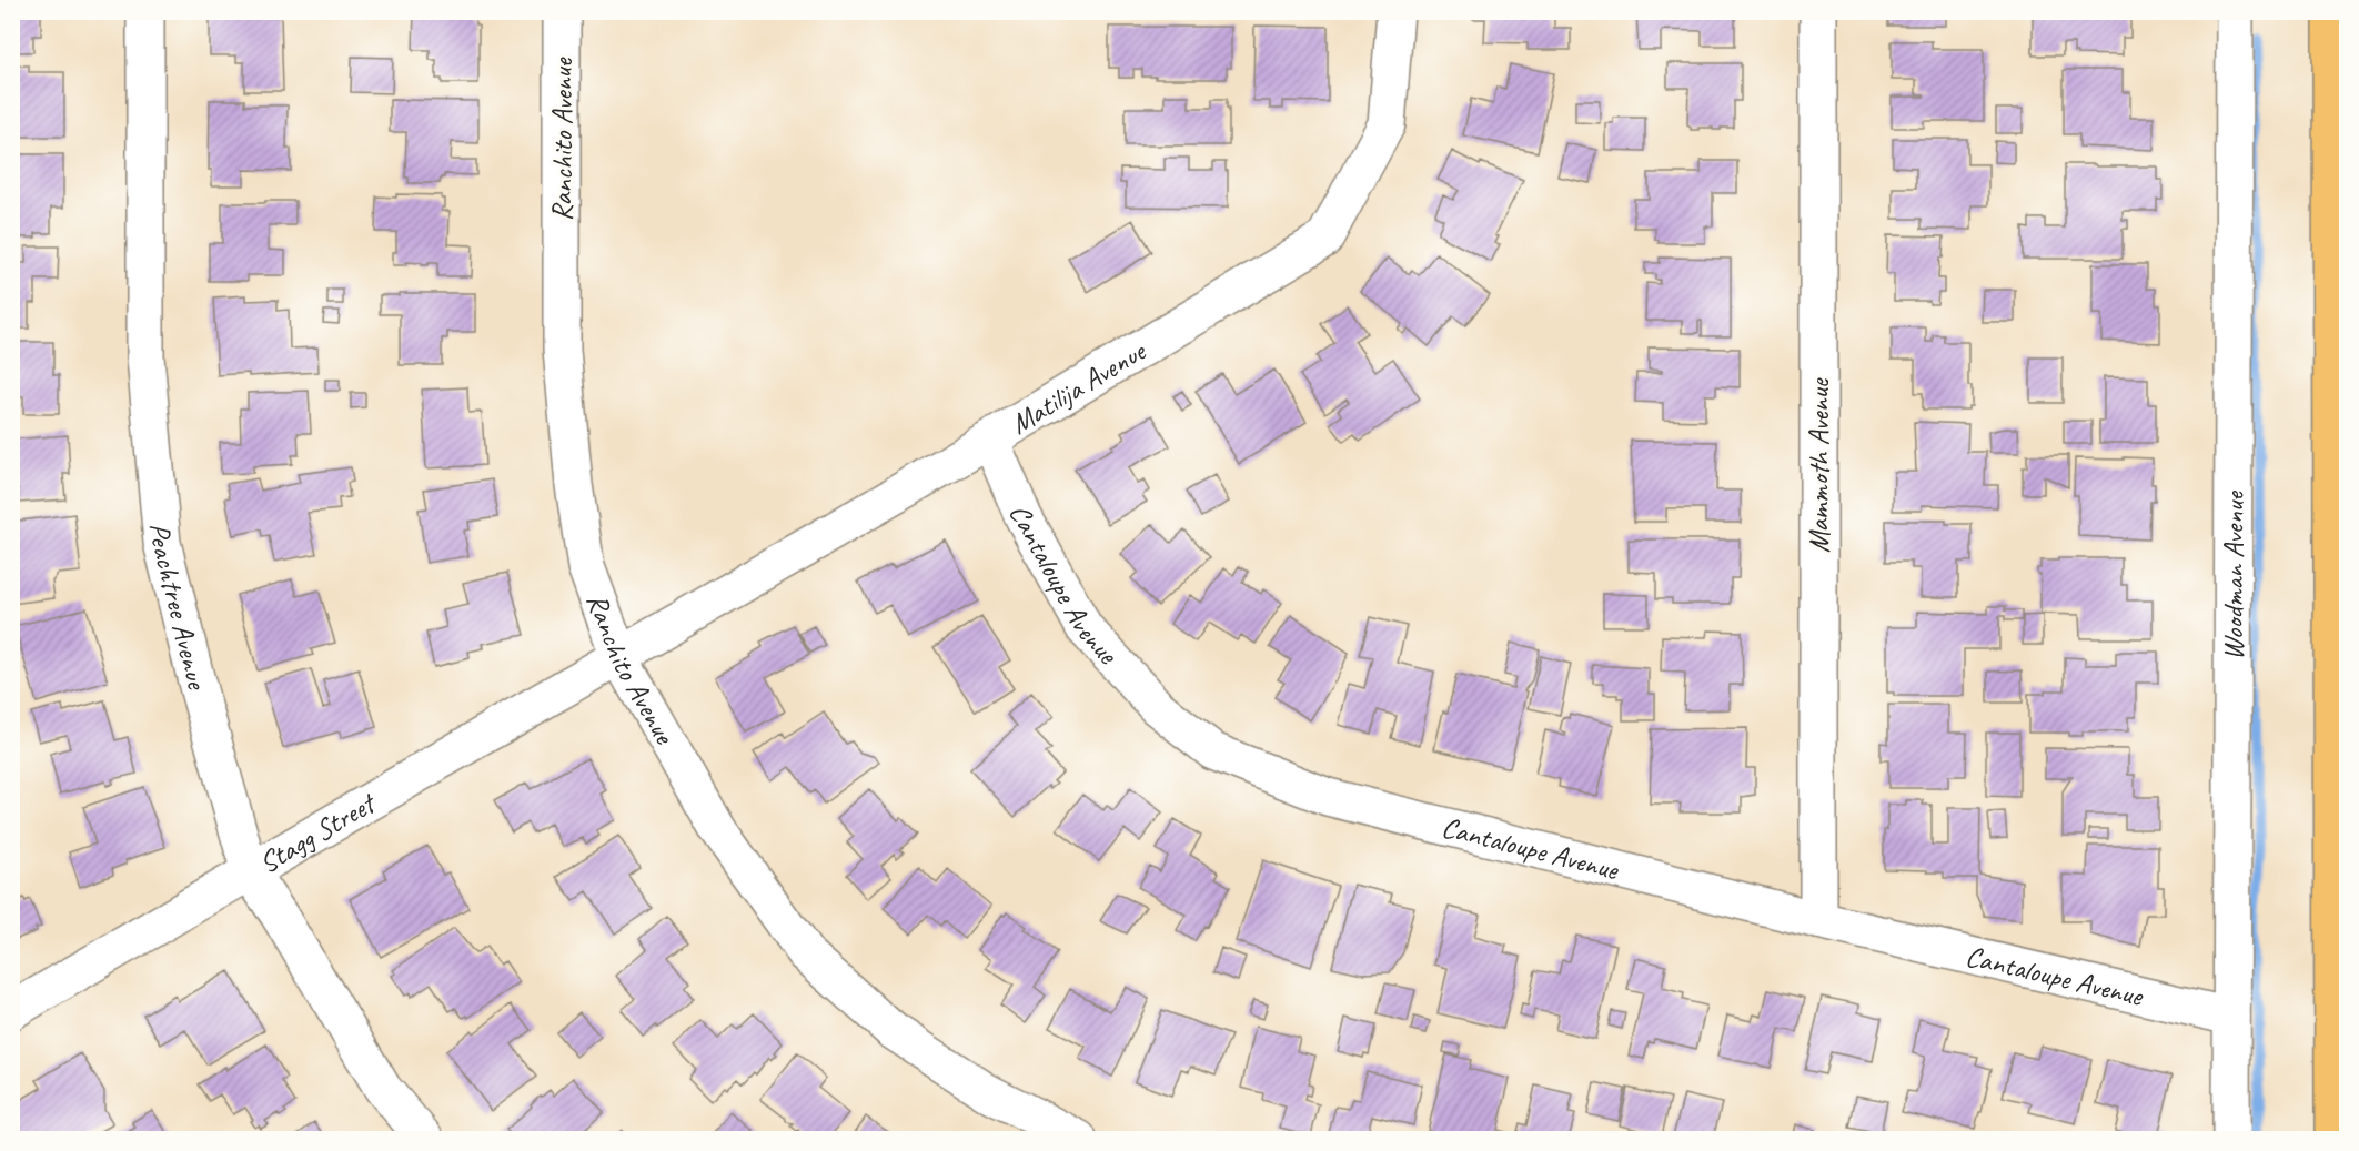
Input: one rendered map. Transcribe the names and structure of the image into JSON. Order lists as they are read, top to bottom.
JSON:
{
  "streets": {
    "street": [
      "Ranchito Avenue",
      "Matilija Avenue",
      "Mammoth Avenue",
      "Woodman Avenue",
      "Cantaloupe Avenue",
      "Peachtree Avenue",
      "Stagg Street"
    ]
  },
  "crossings": [
    ["Ranchito Avenue", "Matilija Avenue"],
    ["Ranchito Avenue", "Stagg Street"],
    ["Matilija Avenue", "Cantaloupe Avenue"],
    ["Matilija Avenue", "Stagg Street"],
    ["Mammoth Avenue", "Cantaloupe Avenue"],
    ["Woodman Avenue", "Cantaloupe Avenue"],
    ["Peachtree Avenue", "Stagg Street"]
  ]
}
